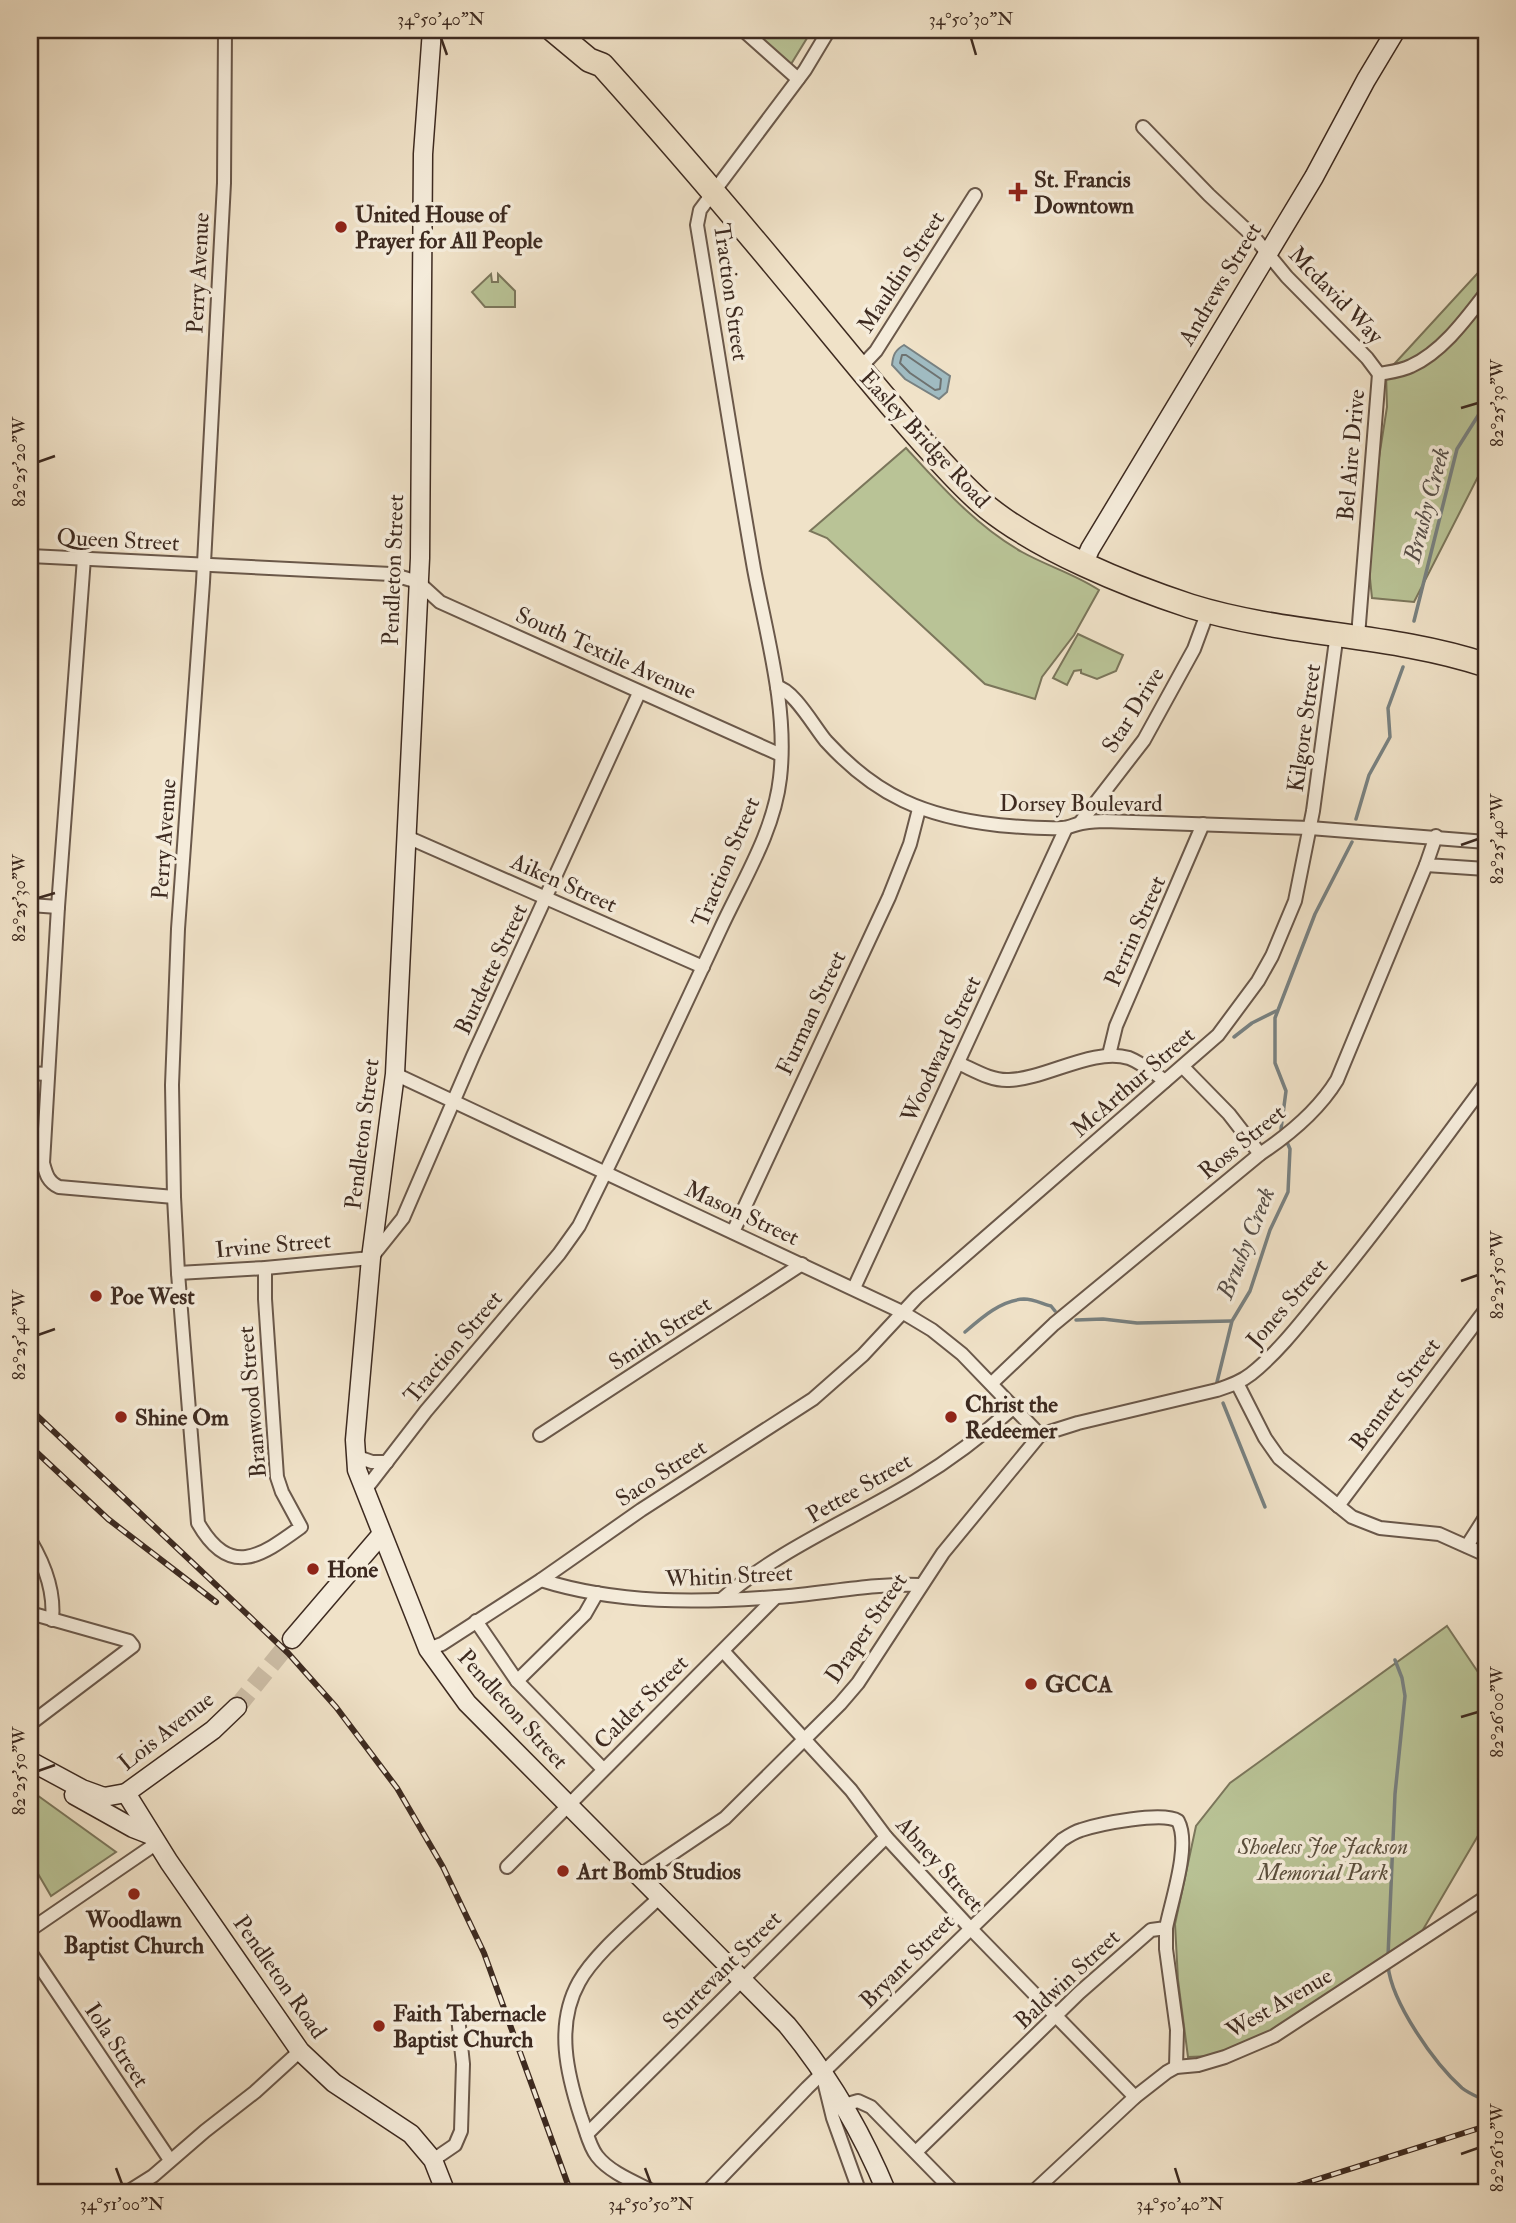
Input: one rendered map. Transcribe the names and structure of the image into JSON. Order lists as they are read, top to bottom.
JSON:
{
  "streets": {
    "highway": ["Easley Bridge Road"],
    "main road": [
      "Andrews Street",
      "Pendleton Street",
      "Lois Avenue",
      "Pendleton Road"
    ],
    "street": [
      "Mauldin Street",
      "Perry Avenue",
      "Traction Street",
      "Mcdavid Way",
      "Bel Aire Drive",
      "Queen Street",
      "South Textile Avenue",
      "Star Drive",
      "Kilgore Street",
      "Dorsey Boulevard",
      "Aiken Street",
      "Perrin Street",
      "Burdette Street",
      "Furman Street",
      "Woodward Street",
      "McArthur Street",
      "Ross Street",
      "Mason Street",
      "Irvine Street",
      "Jones Street",
      "Smith Street",
      "Bennett Street",
      "Branwood Street",
      "Saco Street",
      "Pettee Street",
      "Whitin Street",
      "Draper Street",
      "Calder Street",
      "Abney Street",
      "Bryant Street",
      "Sturtevant Street",
      "Baldwin Street",
      "West Avenue",
      "Iola Street"
    ]
  },
  "crossings": [
    ["Mauldin Street", "Easley Bridge Road"],
    ["Perry Avenue", "Queen Street"],
    ["Perry Avenue", "Irvine Street"],
    ["Perry Avenue", "Branwood Street"],
    ["Andrews Street", "Mcdavid Way"],
    ["Andrews Street", "Easley Bridge Road"],
    ["Traction Street", "Easley Bridge Road"],
    ["Traction Street", "Pendleton Street"],
    ["Traction Street", "South Textile Avenue"],
    ["Traction Street", "Dorsey Boulevard"],
    ["Traction Street", "Aiken Street"],
    ["Traction Street", "Mason Street"],
    ["Mcdavid Way", "Bel Aire Drive"],
    ["Easley Bridge Road", "Bel Aire Drive"],
    ["Easley Bridge Road", "Star Drive"],
    ["Easley Bridge Road", "Kilgore Street"],
    ["Bel Aire Drive", "Kilgore Street"],
    ["Queen Street", "Pendleton Street"],
    ["Queen Street", "South Textile Avenue"],
    ["Pendleton Street", "South Textile Avenue"],
    ["Pendleton Street", "Aiken Street"],
    ["Pendleton Street", "Burdette Street"],
    ["Pendleton Street", "Mason Street"],
    ["Pendleton Street", "Irvine Street"],
    ["Pendleton Street", "Saco Street"],
    ["Pendleton Street", "Draper Street"],
    ["Pendleton Street", "Calder Street"],
    ["Pendleton Street", "Bryant Street"],
    ["Pendleton Street", "Sturtevant Street"],
    ["South Textile Avenue", "Burdette Street"],
    ["Star Drive", "Dorsey Boulevard"],
    ["Kilgore Street", "Dorsey Boulevard"],
    ["Kilgore Street", "McArthur Street"],
    ["Dorsey Boulevard", "Perrin Street"],
    ["Dorsey Boulevard", "Furman Street"],
    ["Dorsey Boulevard", "Woodward Street"],
    ["Dorsey Boulevard", "McArthur Street"],
    ["Aiken Street", "Burdette Street"],
    ["Burdette Street", "Mason Street"],
    ["Burdette Street", "Irvine Street"],
    ["Furman Street", "Mason Street"],
    ["Woodward Street", "Mason Street"],
    ["McArthur Street", "Mason Street"],
    ["McArthur Street", "Saco Street"],
    ["Ross Street", "Mason Street"],
    ["Mason Street", "Jones Street"],
    ["Mason Street", "Smith Street"],
    ["Mason Street", "Saco Street"],
    ["Mason Street", "Pettee Street"],
    ["Mason Street", "Draper Street"],
    ["Irvine Street", "Branwood Street"],
    ["Jones Street", "Draper Street"],
    ["Saco Street", "Whitin Street"],
    ["Pettee Street", "Whitin Street"],
    ["Whitin Street", "Draper Street"],
    ["Whitin Street", "Calder Street"],
    ["Draper Street", "Abney Street"],
    ["Calder Street", "Abney Street"],
    ["Lois Avenue", "Pendleton Road"],
    ["Abney Street", "Bryant Street"],
    ["Abney Street", "Sturtevant Street"],
    ["Abney Street", "Baldwin Street"],
    ["Abney Street", "West Avenue"],
    ["Bryant Street", "Baldwin Street"]
  ],
  "water": ["Brushy Creek"],
  "parks": ["Shoeless Joe Jackson Memorial Park"],
  "places": {
    "health": ["St. Francis Downtown"],
    "other": [
      "United House of Prayer for All People",
      "Poe West",
      "Shine Om",
      "Christ the Redeemer",
      "Hone",
      "GCCA",
      "Art Bomb Studios",
      "Woodlawn Baptist Church",
      "Faith Tabernacle Baptist Church"
    ]
  },
  "coordinates": [
    "34°50'40\"N",
    "34°50'30\"N",
    "82°25'30\"W",
    "82°25'20\"W",
    "82°25'40\"W",
    "82°25'50\"W",
    "82°26'00\"W",
    "82°26'10\"W",
    "34°51'00\"N",
    "34°50'50\"N"
  ]
}
